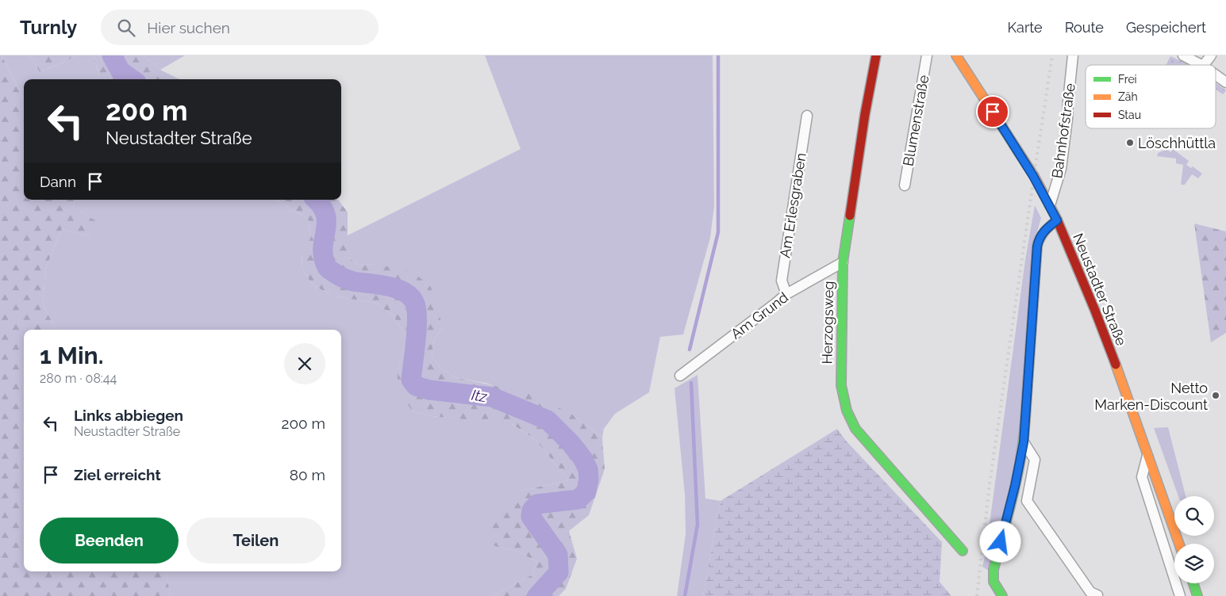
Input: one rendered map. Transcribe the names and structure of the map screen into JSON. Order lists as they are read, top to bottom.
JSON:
{
  "streets": {
    "street": [
      "Blumenstraße",
      "Bahnhofstraße",
      "Am Erlesgraben",
      "Neustadter Straße",
      "Am Grund",
      "Herzogsweg"
    ]
  },
  "crossings": [
    ["Bahnhofstraße", "Neustadter Straße"],
    ["Am Erlesgraben", "Am Grund"],
    ["Am Grund", "Herzogsweg"]
  ],
  "water": ["Itz"],
  "places": ["Löschhüttla", "Netto Marken-Discount"],
  "legend": ["Frei", "Zäh", "Stau"],
  "page": {
    "header": "Turnly",
    "search": "Hier suchen",
    "nav": ["Karte", "Route", "Gespeichert"],
    "turn": ["200 m", "Neustadter Straße"],
    "then": "Dann",
    "heading": ["1 Min.", "280 m · 08:44"],
    "list": [
      {
        "name": "Links abbiegen",
        "note": "Neustadter Straße",
        "value": "200 m"
      },
      {
        "name": "Ziel erreicht",
        "value": "80 m"
      }
    ],
    "buttons": ["Beenden", "Teilen"]
  }
}
